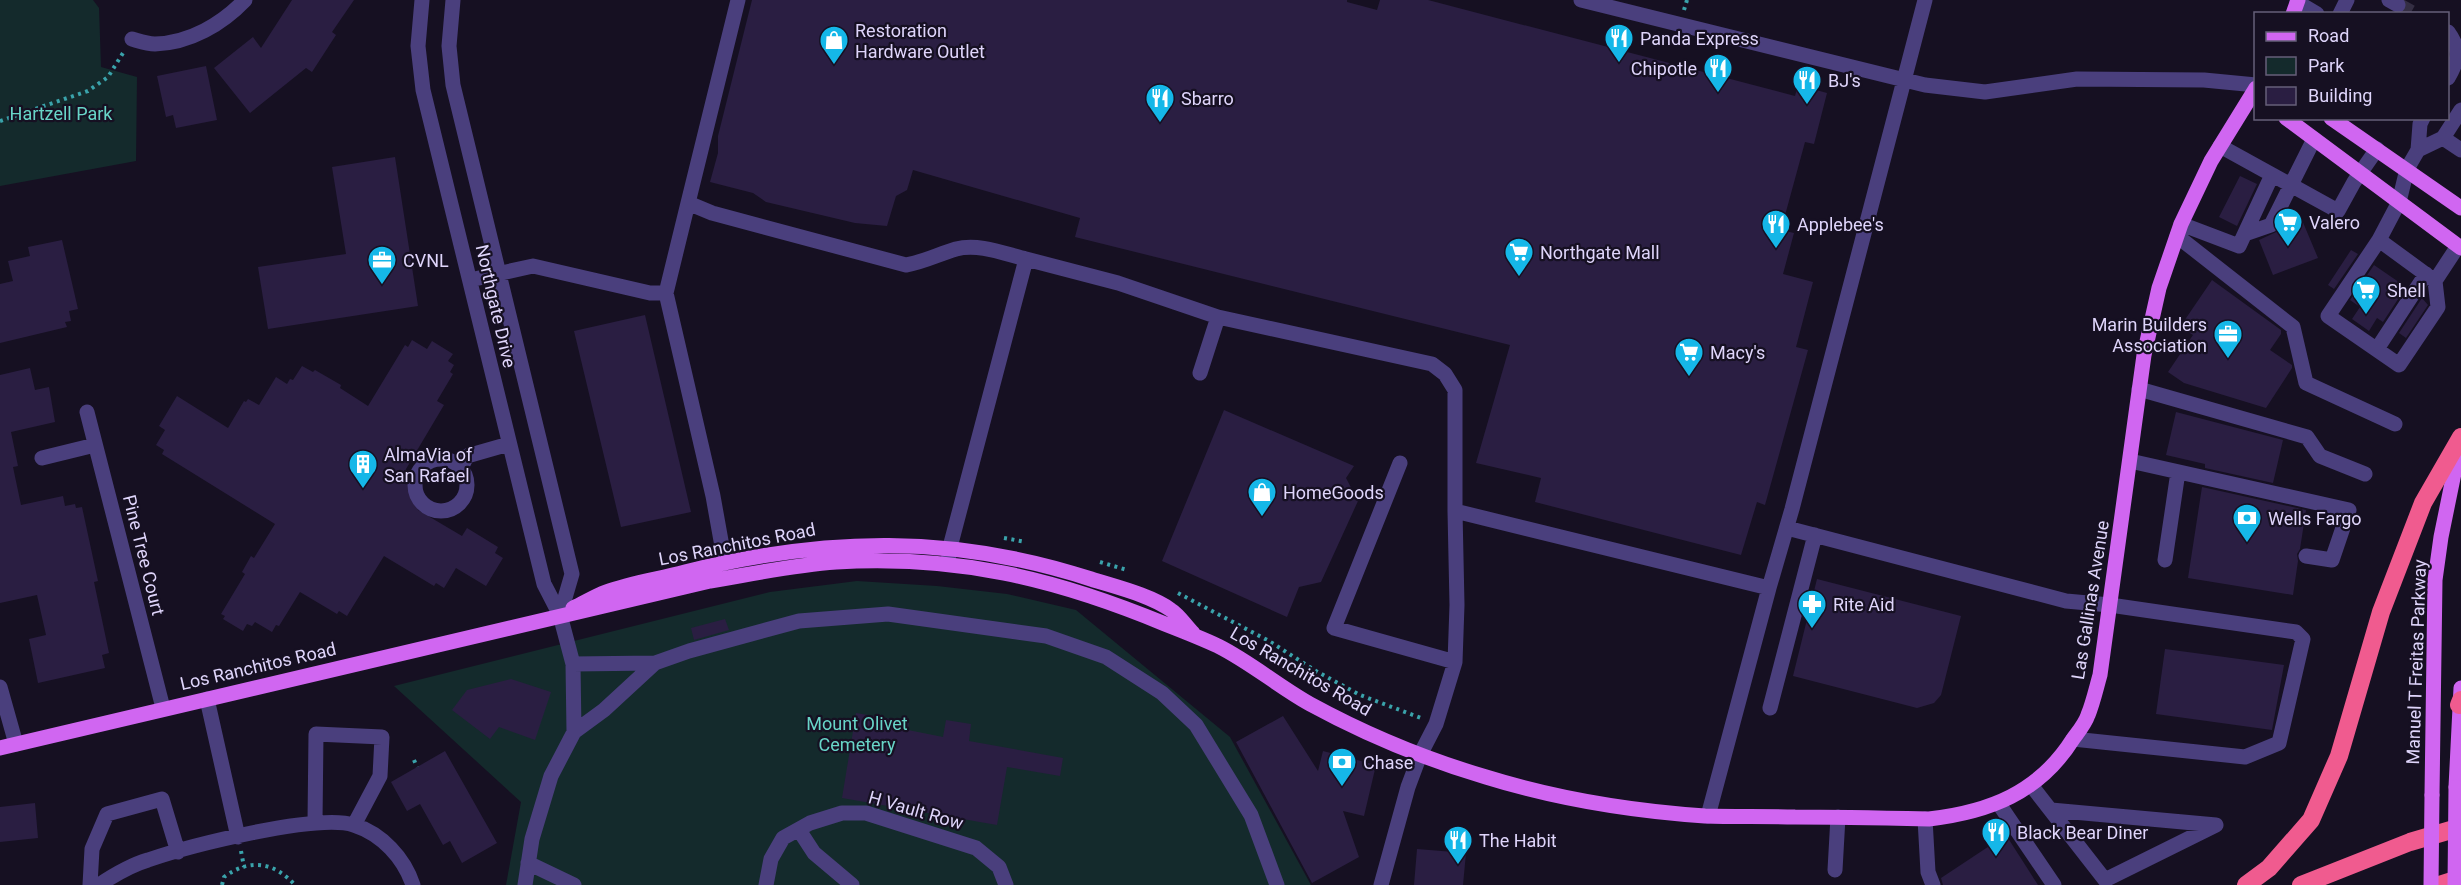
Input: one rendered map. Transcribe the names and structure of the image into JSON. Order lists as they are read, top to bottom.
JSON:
{
  "streets": {
    "main road": ["Los Ranchitos Road", "Las Gallinas Avenue", "Manuel T Freitas Parkway"],
    "street": ["Northgate Drive", "Pine Tree Court", "H Vault Row"]
  },
  "crossings": [
    ["Northgate Drive", "Los Ranchitos Road"],
    ["Los Ranchitos Road", "Pine Tree Court"],
    ["Los Ranchitos Road", "Las Gallinas Avenue"]
  ],
  "parks": ["Hartzell Park", "Mount Olivet Cemetery"],
  "places": {
    "restaurant": [
      "Panda Express",
      "Chipotle",
      "BJ's",
      "Sbarro",
      "Applebee's",
      "Black Bear Diner",
      "The Habit"
    ],
    "shop": ["Restoration Hardware Outlet", "HomeGoods"],
    "supermarket": [
      "Valero",
      "Northgate Mall",
      "Shell",
      "Macy's"
    ],
    "office": ["CVNL", "Marin Builders Association"],
    "building": ["AlmaVia of San Rafael"],
    "bank": ["Wells Fargo", "Chase"],
    "pharmacy": ["Rite Aid"]
  },
  "legend": ["Road", "Park", "Building"]
}
